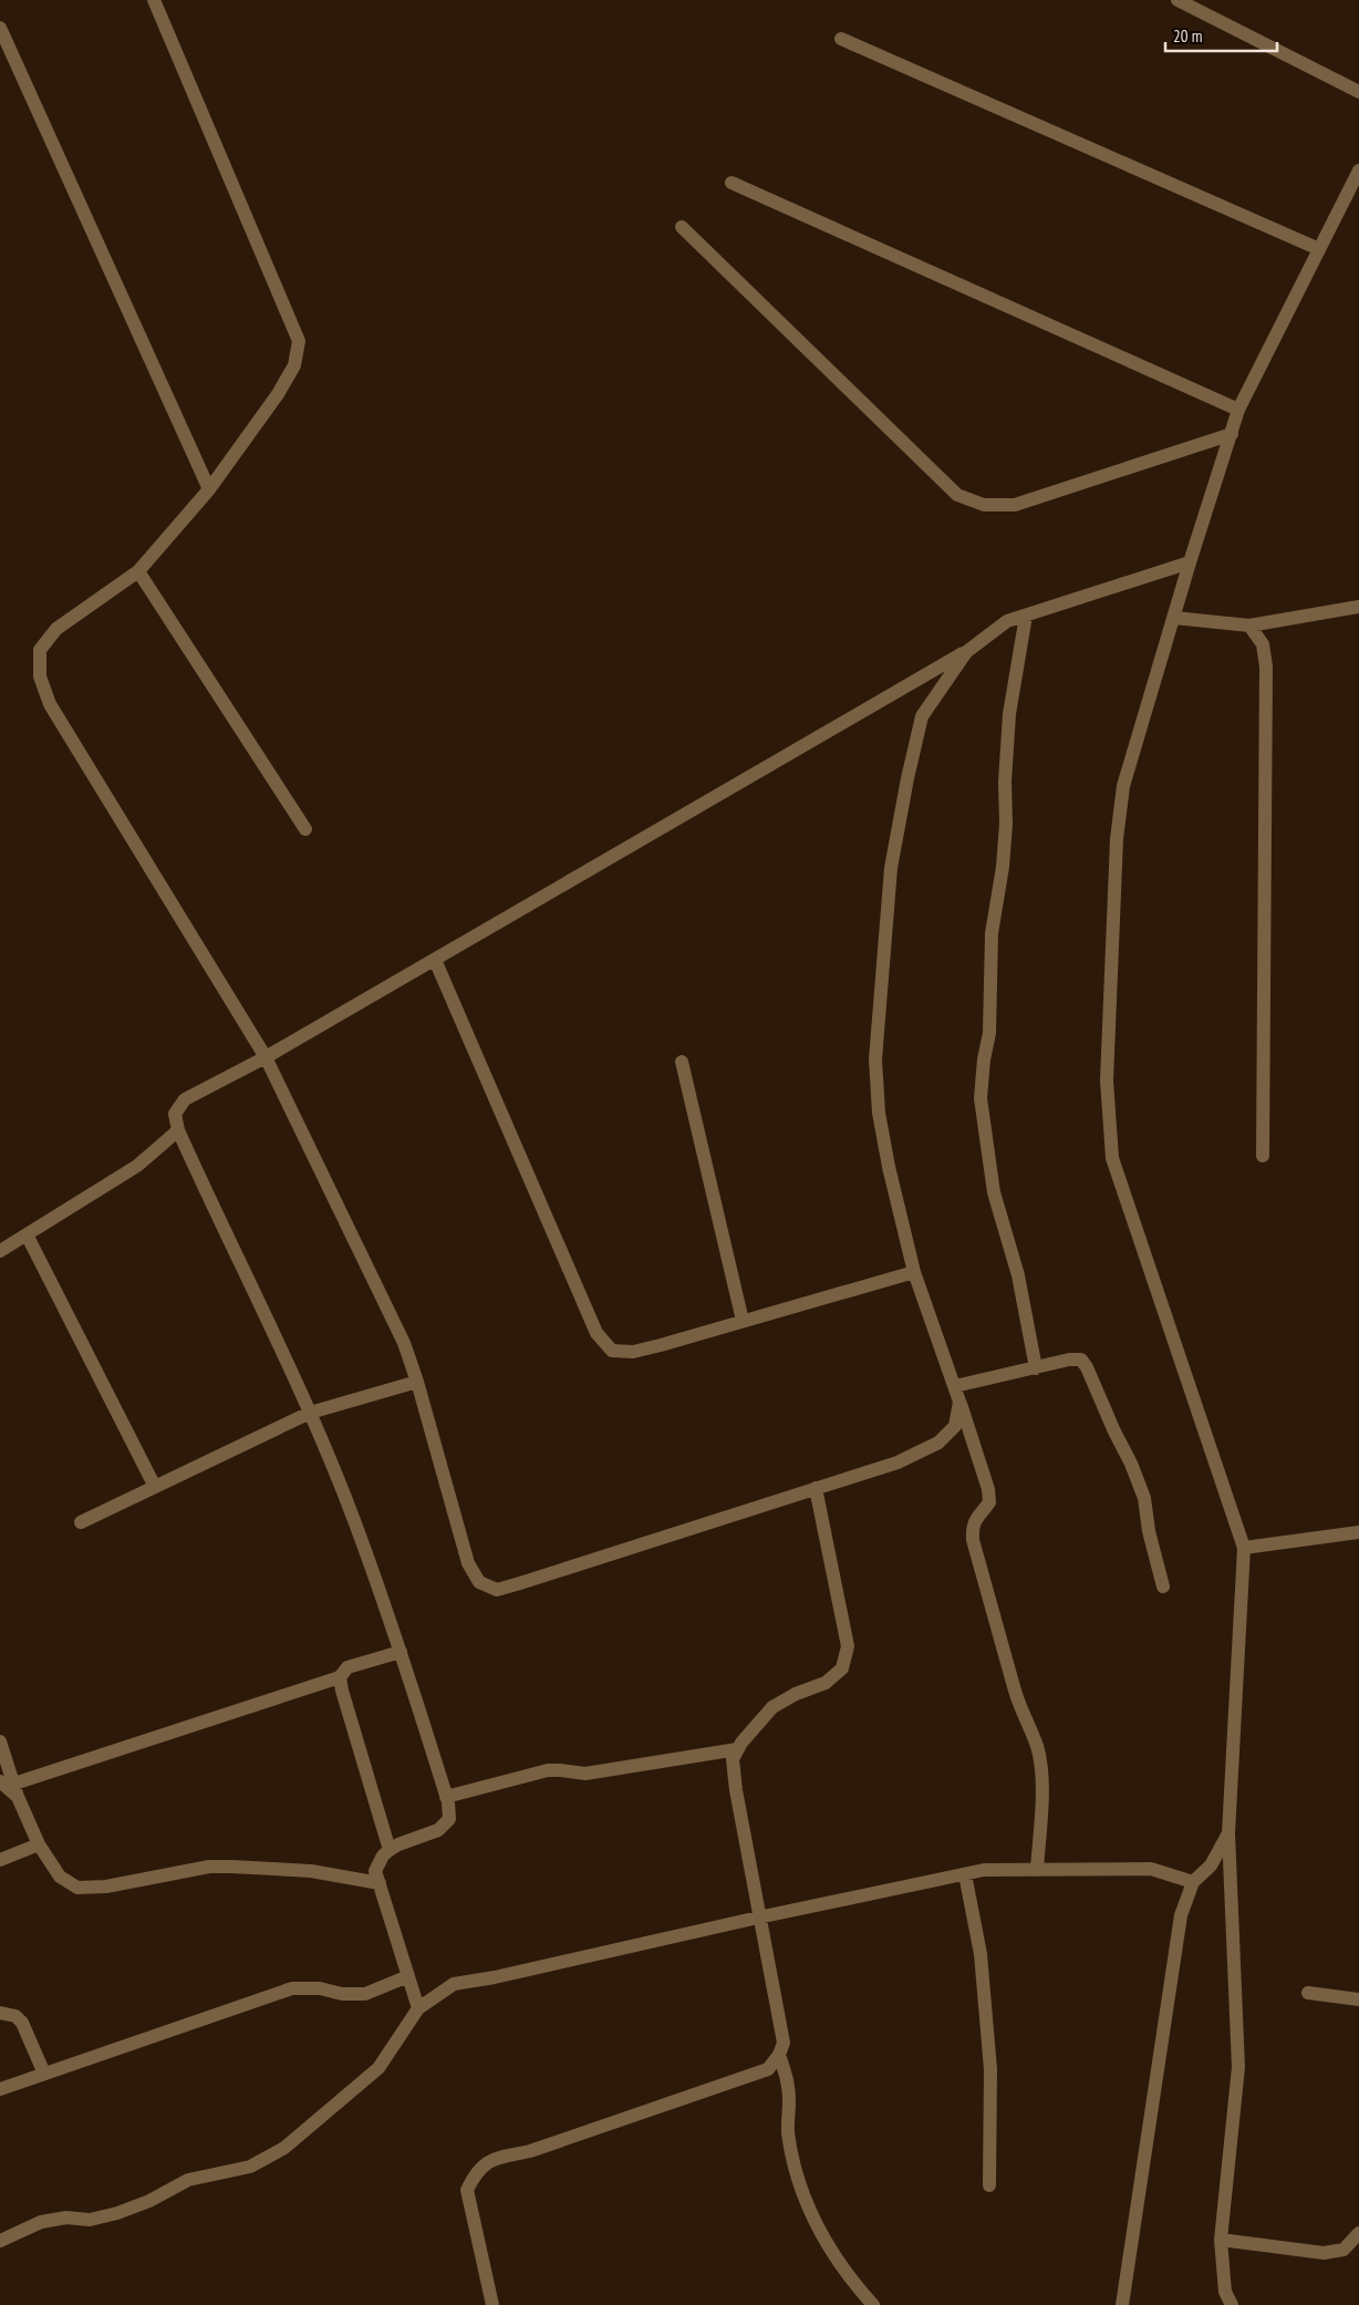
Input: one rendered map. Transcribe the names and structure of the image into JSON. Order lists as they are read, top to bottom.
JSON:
{
  "scale_bar": "20 m"
}
